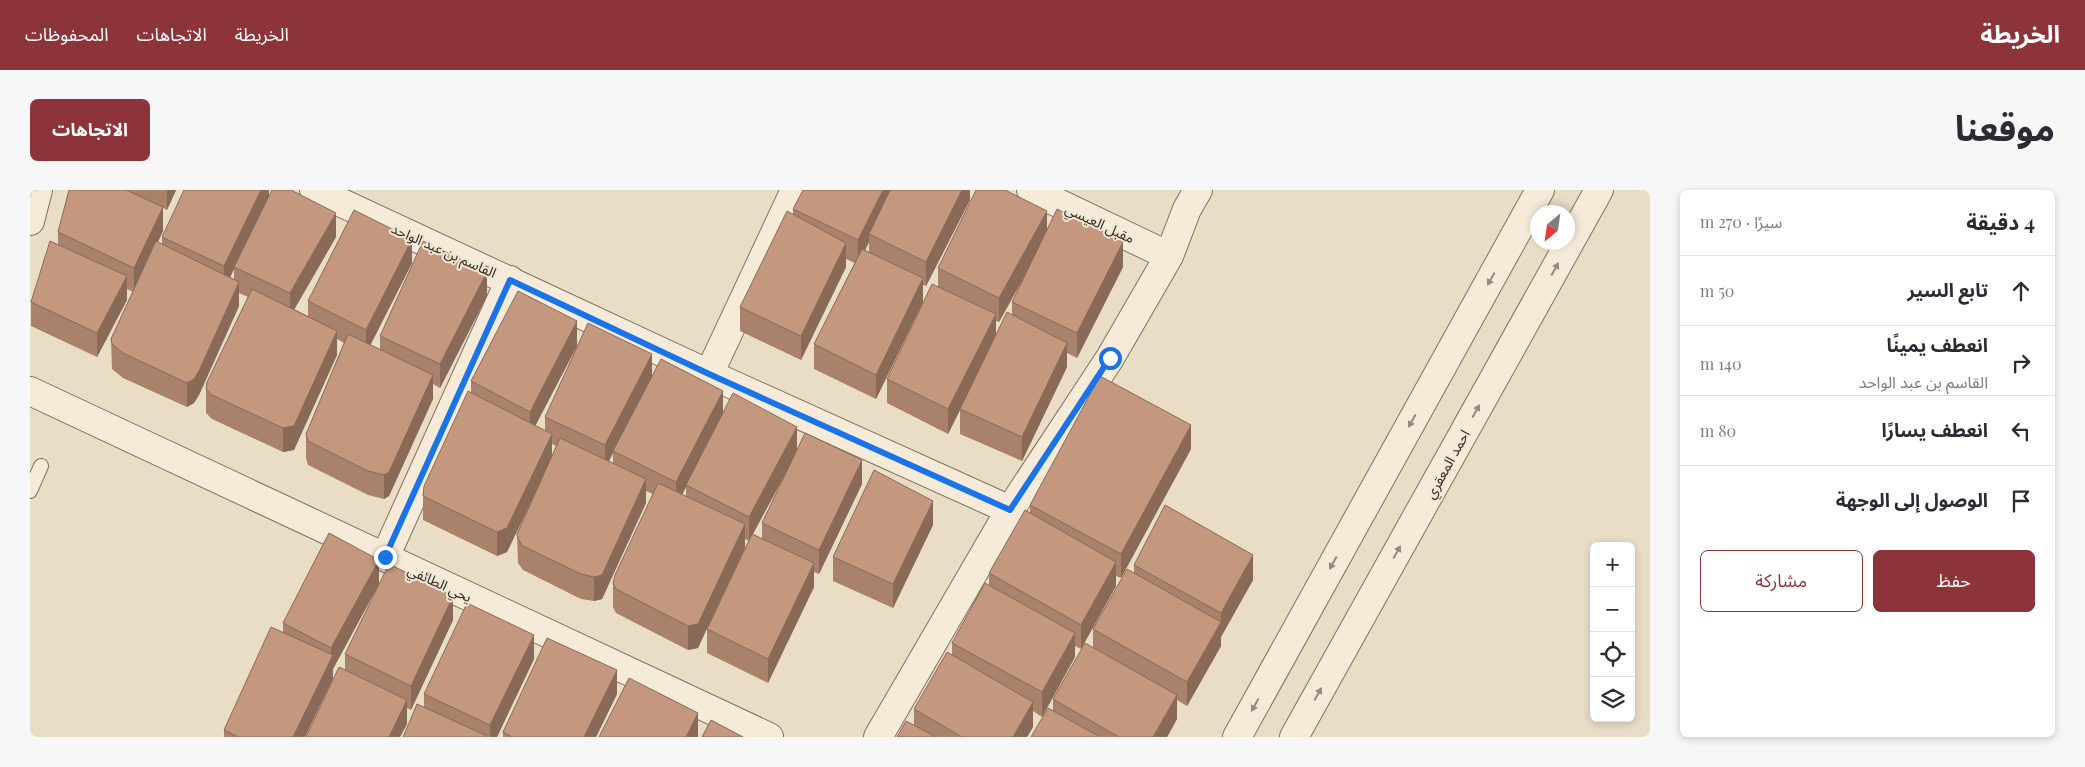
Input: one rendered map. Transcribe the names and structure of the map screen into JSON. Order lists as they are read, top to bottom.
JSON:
{
  "streets": {
    "street": [
      "مقبل العيسي",
      "القاسم بن عبد الواحد",
      "احمد المعقري",
      "يحي الطائفي"
    ]
  },
  "north": "bottom left",
  "page": {
    "header": "الخريطة",
    "nav": ["الخريطة", "الاتجاهات", "المحفوظات"],
    "title": "موقعنا",
    "buttons": [
      "الاتجاهات",
      ["حفظ", "مشاركة"]
    ],
    "heading": ["4 دقيقة", "سيرًا · 270 m"],
    "list": [
      ["تابع السير", "50 m"],
      ["انعطف يمينًا", "القاسم بن عبد الواحد", "140 m"],
      ["انعطف يسارًا", "80 m"],
      "الوصول إلى الوجهة"
    ],
    "map_buttons": ["+", "−"]
  }
}
